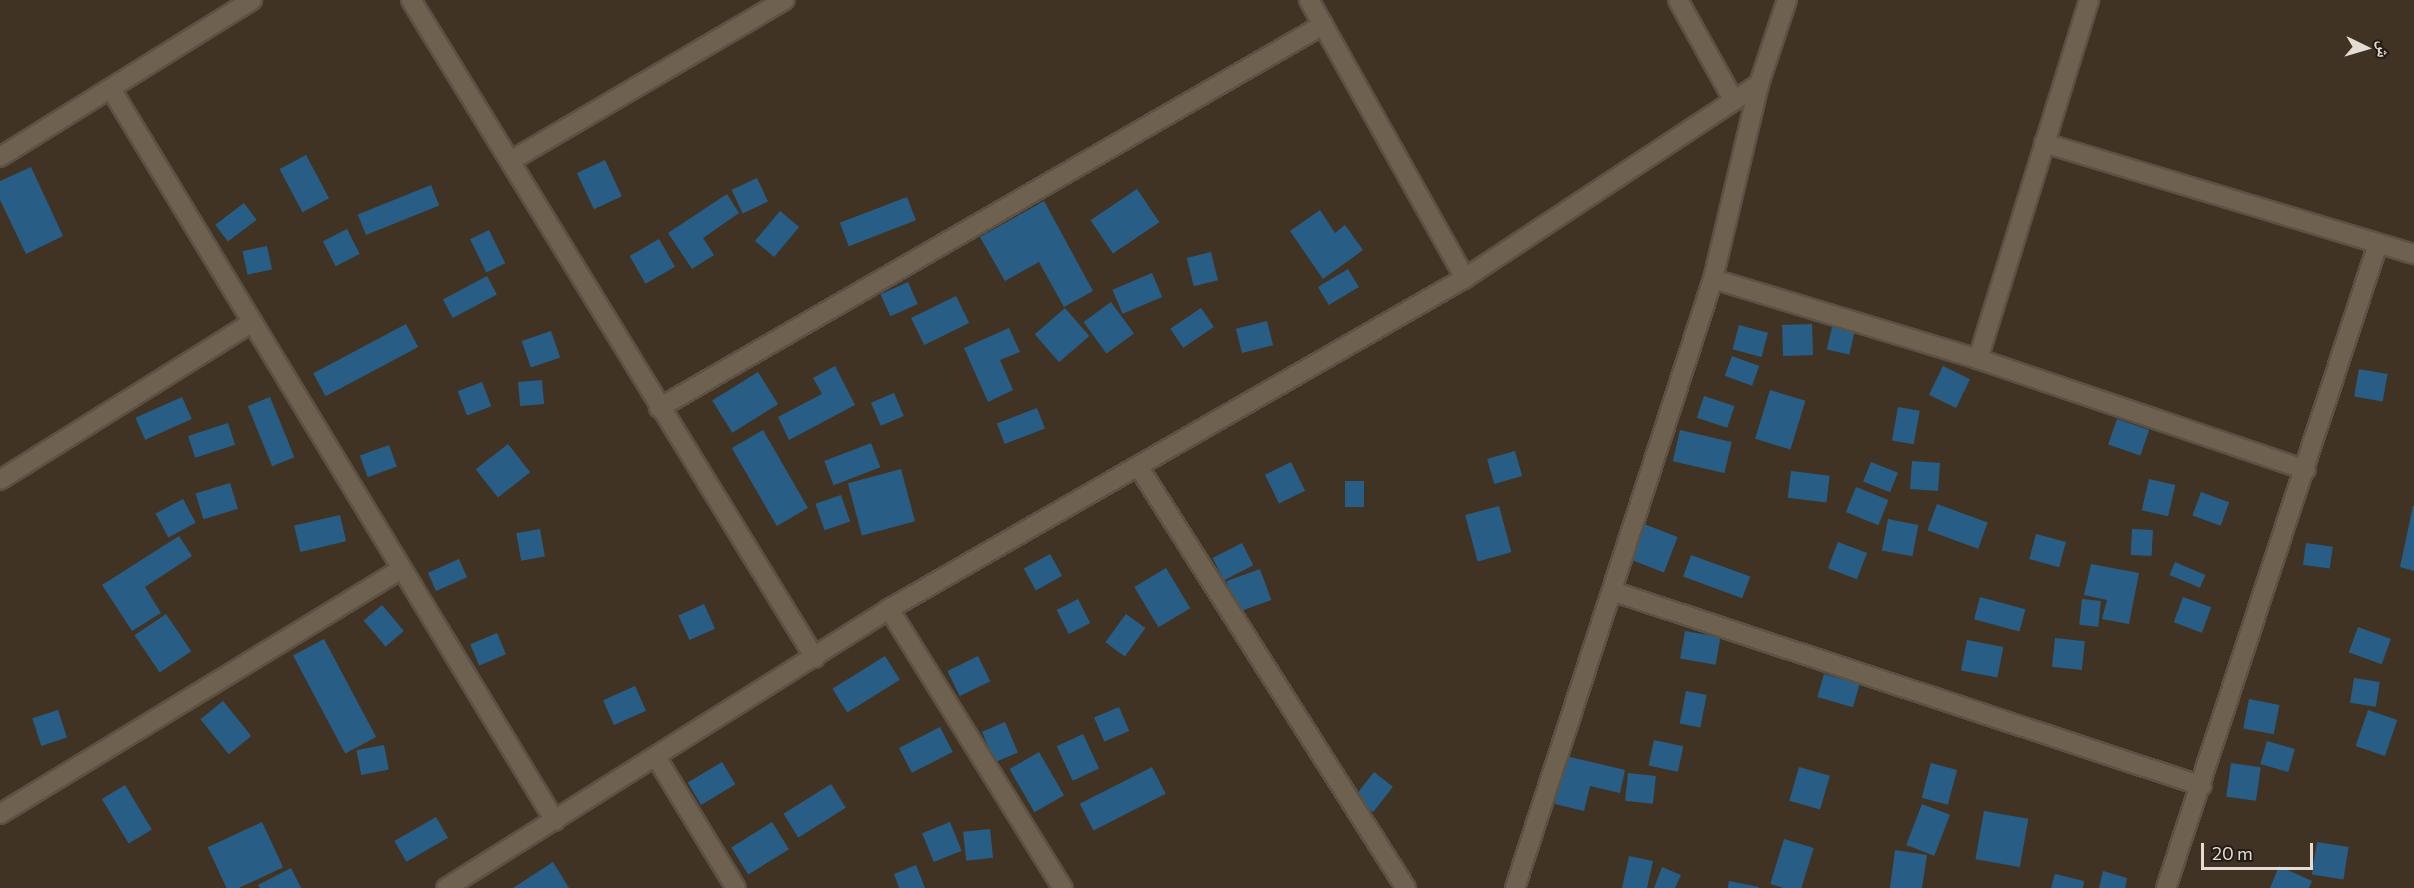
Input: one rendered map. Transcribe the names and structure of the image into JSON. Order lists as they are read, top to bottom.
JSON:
{
  "scale_bar": "20 m",
  "north": "right"
}
